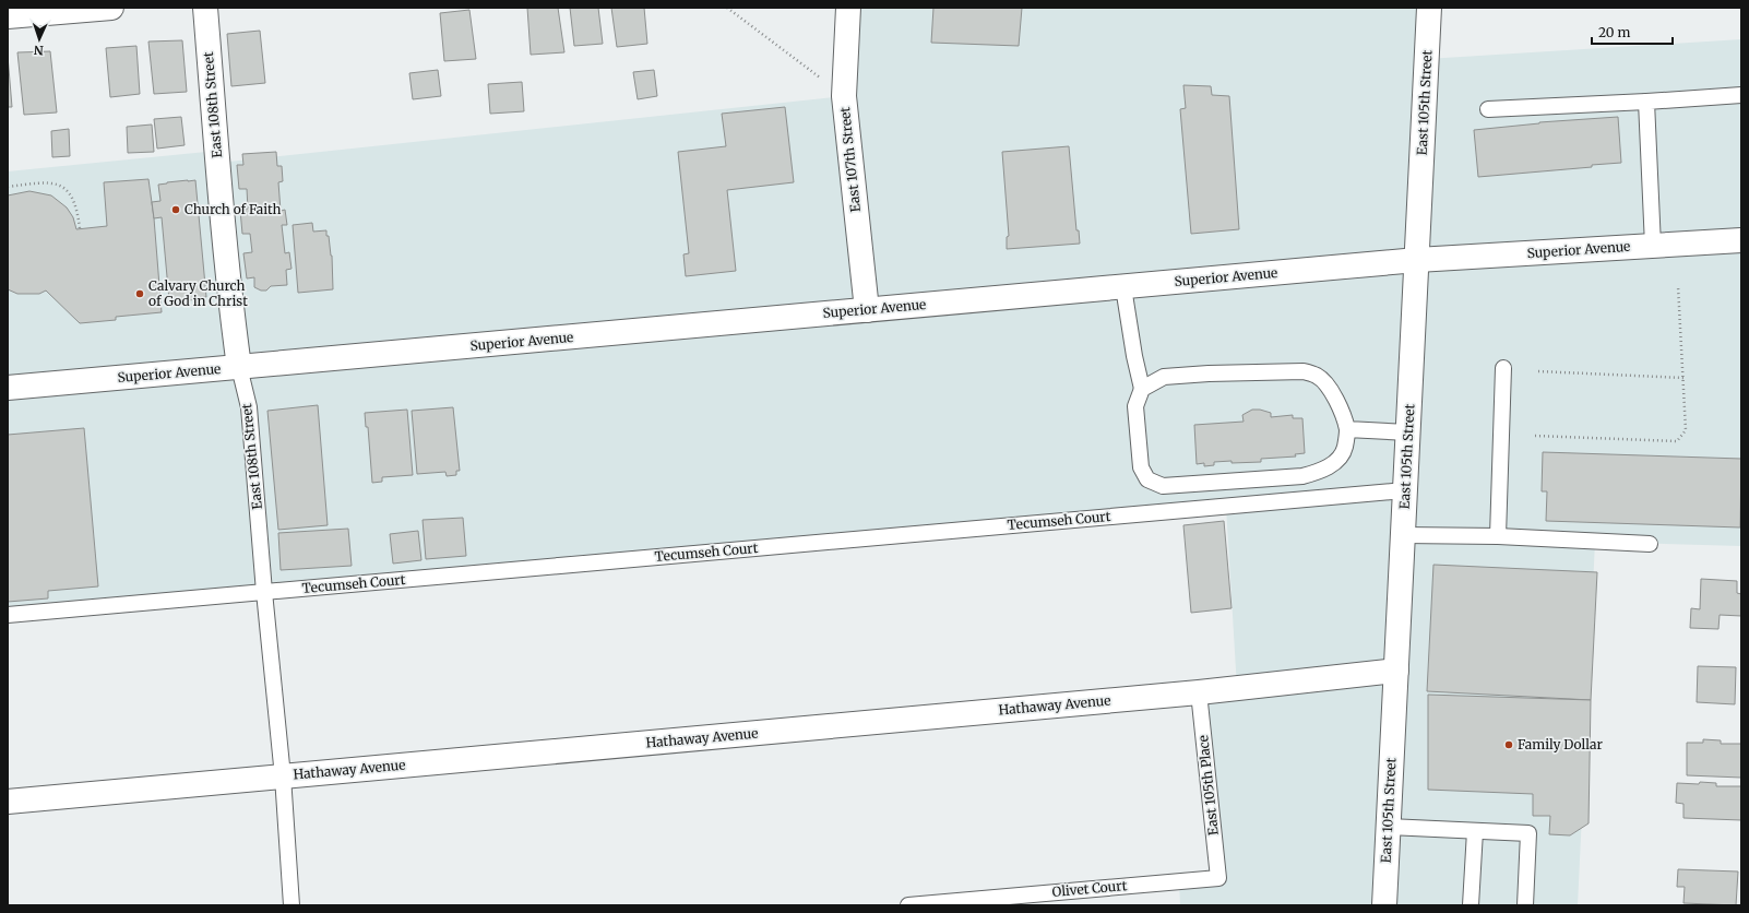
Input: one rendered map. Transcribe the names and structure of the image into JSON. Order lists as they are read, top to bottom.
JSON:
{
  "streets": {
    "main road": [
      "East 105th Street",
      "East 108th Street",
      "East 107th Street",
      "Superior Avenue",
      "Hathaway Avenue"
    ],
    "lane": ["Tecumseh Court", "East 105th Place", "Olivet Court"]
  },
  "crossings": [
    ["East 105th Street", "Superior Avenue"],
    ["East 105th Street", "Tecumseh Court"],
    ["East 105th Street", "Hathaway Avenue"],
    ["East 108th Street", "Superior Avenue"],
    ["East 108th Street", "Tecumseh Court"],
    ["East 108th Street", "Hathaway Avenue"],
    ["East 107th Street", "Superior Avenue"],
    ["Hathaway Avenue", "East 105th Place"],
    ["East 105th Place", "Olivet Court"]
  ],
  "places": ["Church of Faith", "Calvary Church of God in Christ", "Family Dollar"],
  "scale_bar": "20 m",
  "north": "bottom"
}
